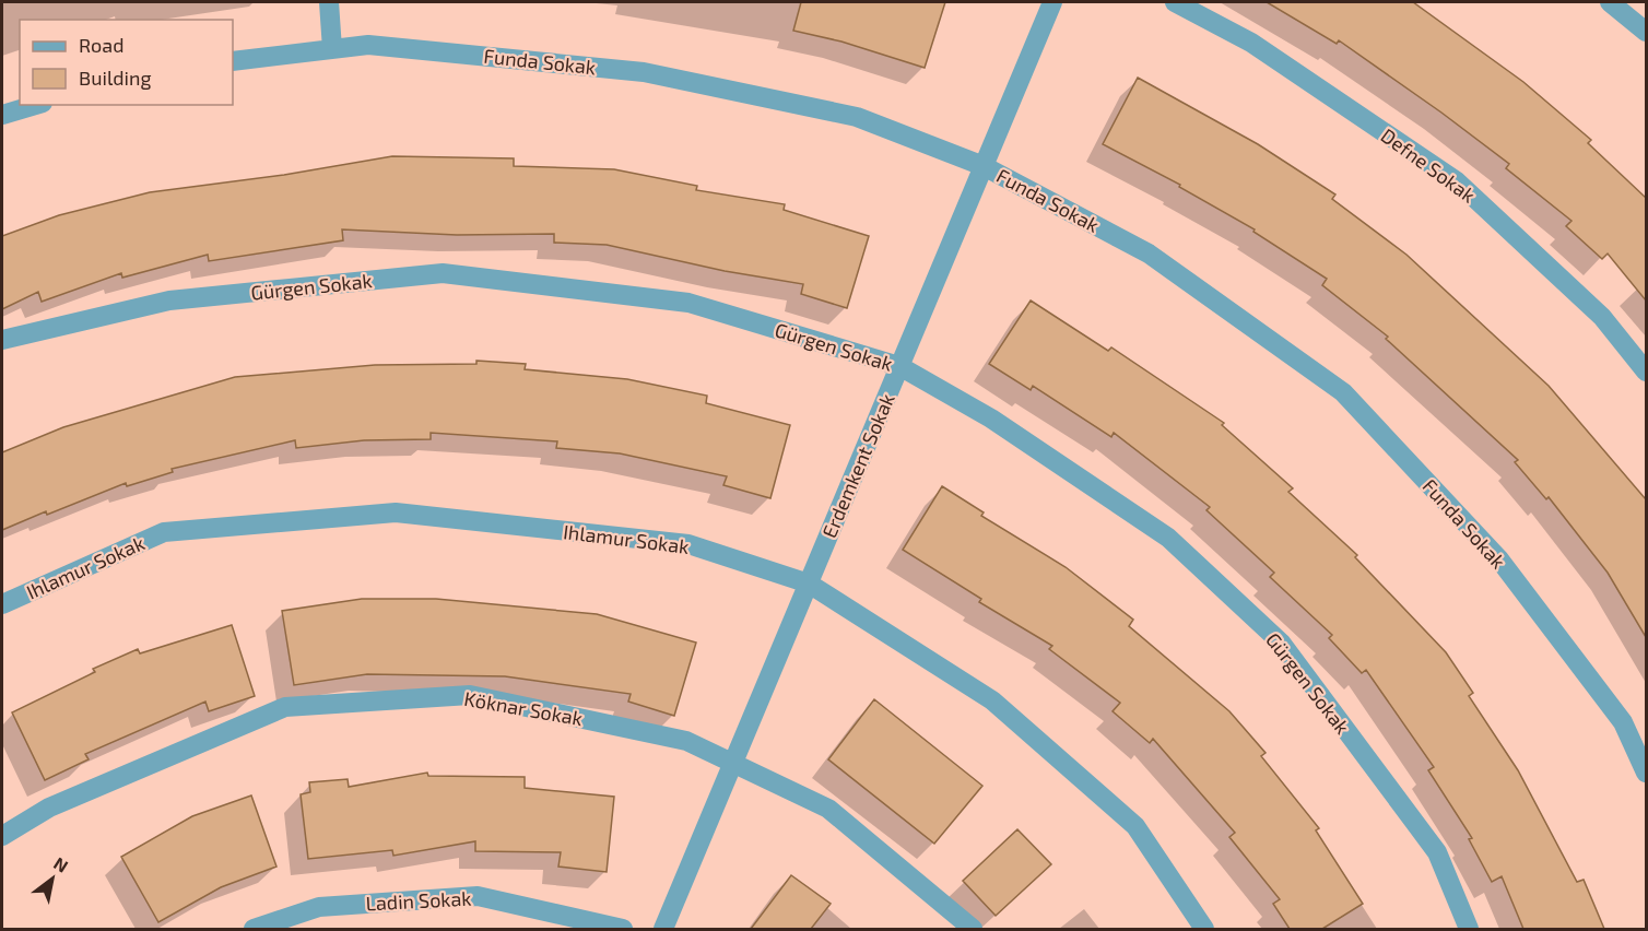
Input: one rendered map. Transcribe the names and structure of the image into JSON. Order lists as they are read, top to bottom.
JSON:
{
  "streets": {
    "street": [
      "Funda Sokak",
      "Defne Sokak",
      "Gürgen Sokak",
      "Erdemkent Sokak",
      "Ihlamur Sokak",
      "Köknar Sokak",
      "Ladin Sokak"
    ]
  },
  "crossings": [
    ["Funda Sokak", "Erdemkent Sokak"],
    ["Gürgen Sokak", "Erdemkent Sokak"],
    ["Erdemkent Sokak", "Ihlamur Sokak"],
    ["Erdemkent Sokak", "Köknar Sokak"]
  ],
  "legend": ["Road", "Building"],
  "north": "top right"
}
